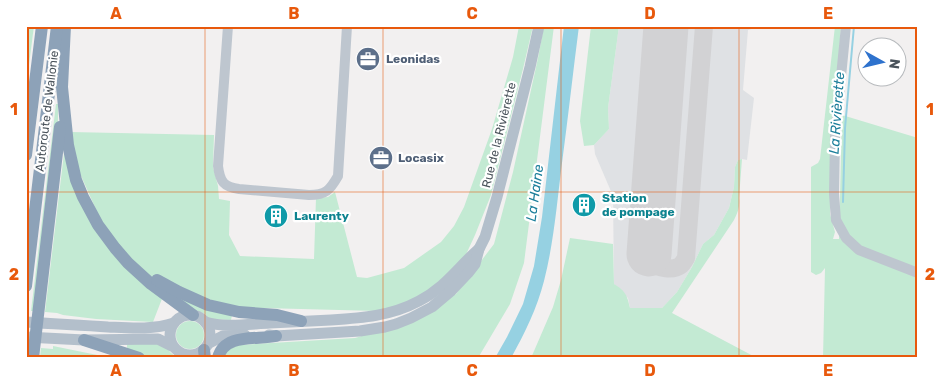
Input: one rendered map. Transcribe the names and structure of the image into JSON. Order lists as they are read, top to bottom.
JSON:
{
  "streets": {
    "highway": ["Autoroute de Wallonie"],
    "main road": ["Rue de la Rivièrette"]
  },
  "water": ["La Rivièrette", "La Haine"],
  "places": {
    "office": ["Leonidas", "Locasix"],
    "building": ["Station de pompage", "Laurenty"]
  },
  "north": "right",
  "grid": {
    "columns": [
      "A",
      "B",
      "C",
      "D",
      "E"
    ],
    "rows": ["1", "2"]
  }
}
